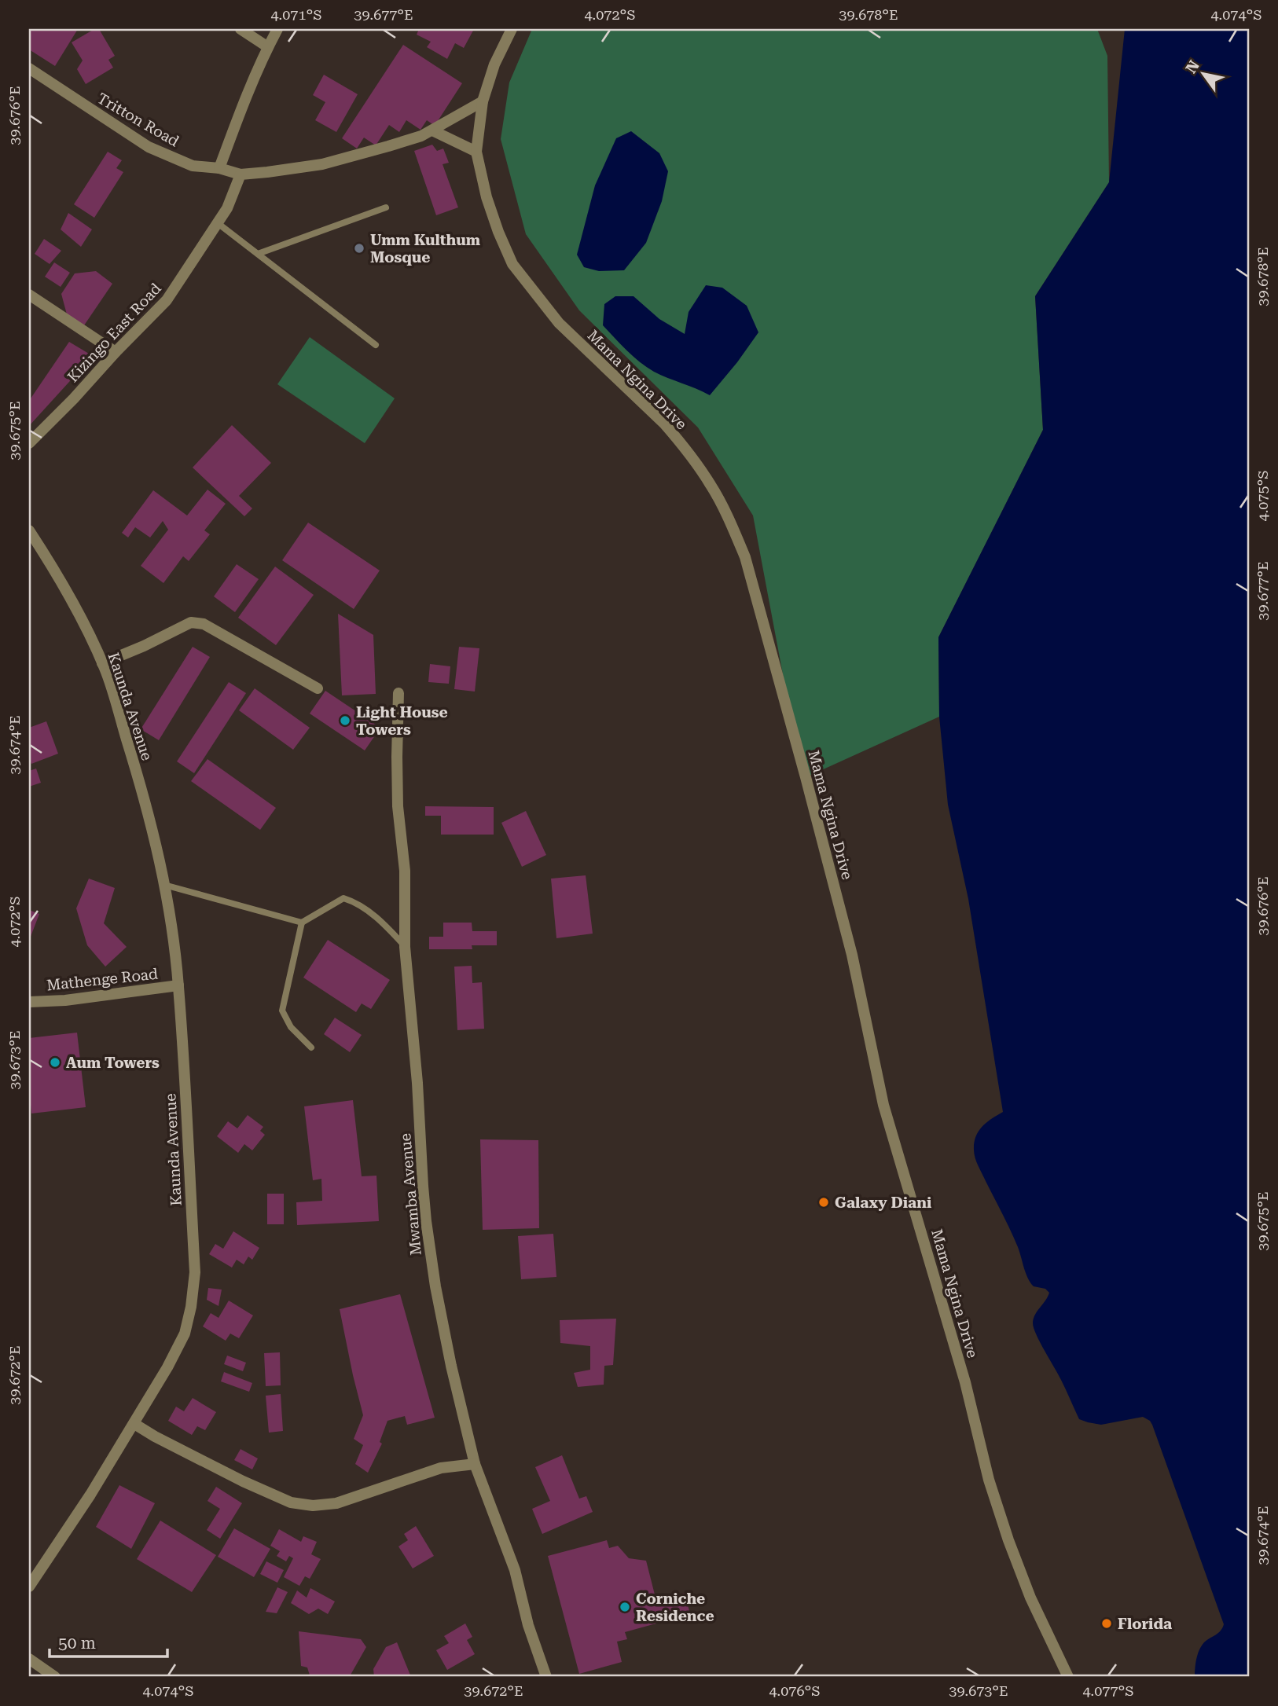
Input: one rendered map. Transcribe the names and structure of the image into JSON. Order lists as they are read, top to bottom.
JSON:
{
  "streets": {
    "street": [
      "Tritton Road",
      "Kizingo East Road",
      "Mama Ngina Drive",
      "Kaunda Avenue",
      "Mathenge Road",
      "Mwamba Avenue"
    ]
  },
  "crossings": [
    ["Tritton Road", "Kizingo East Road"],
    ["Kaunda Avenue", "Mathenge Road"]
  ],
  "places": [
    "Umm Kulthum Mosque",
    "Light House Towers",
    "Aum Towers",
    "Galaxy Diani",
    "Corniche Residence",
    "Florida"
  ],
  "scale_bar": "50 m",
  "north": "top left",
  "coordinates": [
    "4.071°S",
    "39.677°E",
    "4.072°S",
    "39.678°E",
    "4.074°S",
    "39.676°E",
    "39.675°E",
    "4.075°S",
    "39.674°E",
    "39.673°E",
    "39.672°E",
    "4.076°S",
    "4.077°S"
  ]
}
